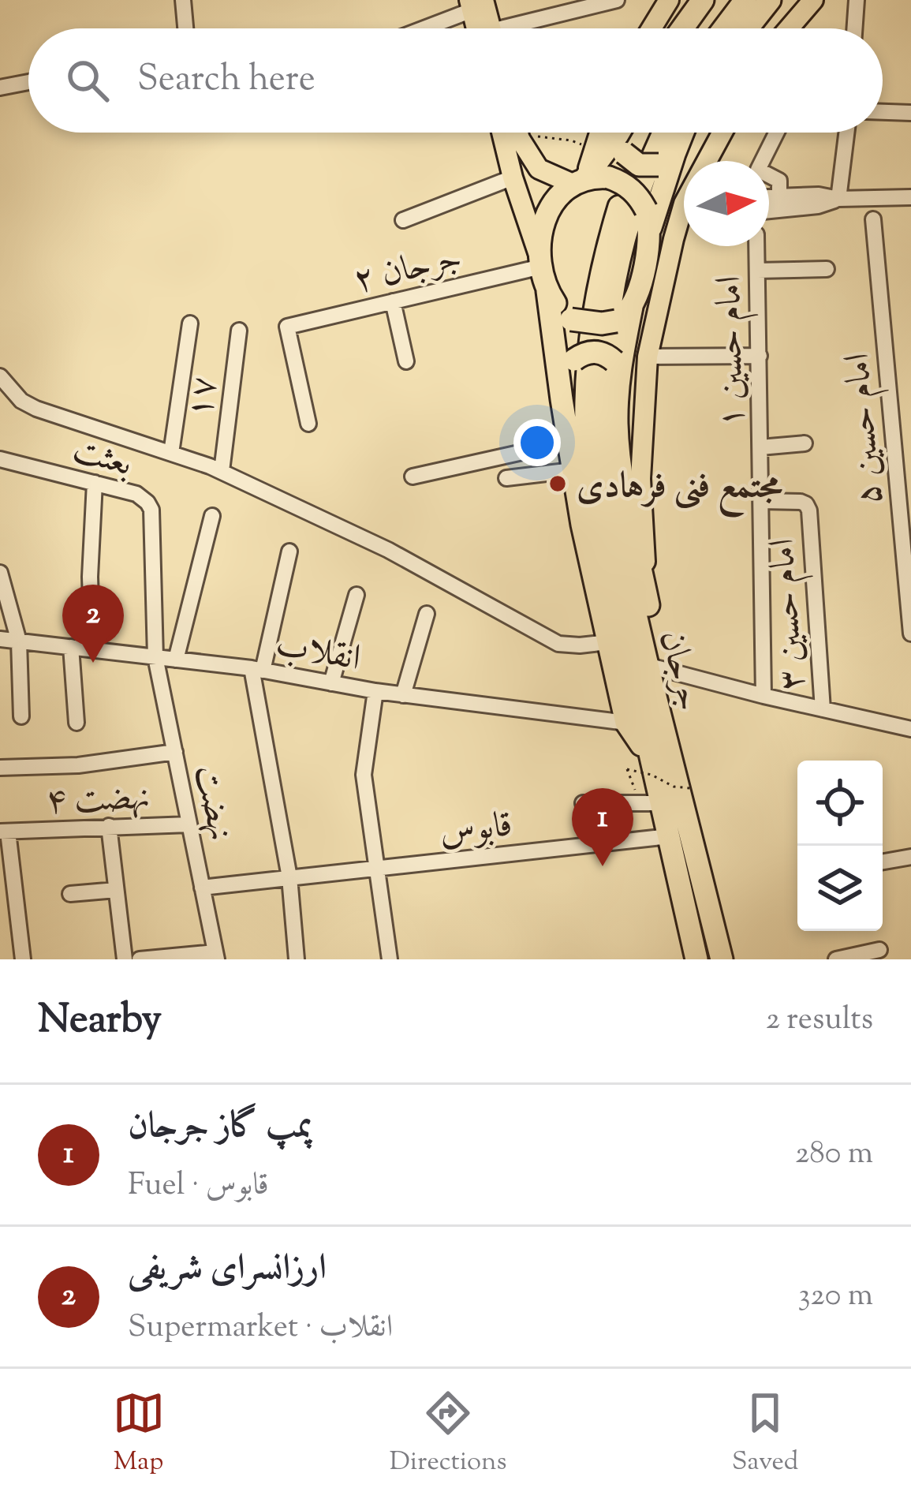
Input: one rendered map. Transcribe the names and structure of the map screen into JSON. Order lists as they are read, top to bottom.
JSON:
{
  "streets": {
    "highway": ["جرجان"],
    "street": [
      "جرجان ۲",
      "امام حسین ۱",
      "۱۷",
      "امام حسین ۵",
      "بعثت",
      "امام حسین ۳",
      "انقلاب",
      "۴ نهضت",
      "نهضت",
      "قابوس"
    ]
  },
  "crossings": [
    ["امام حسین ۱", "امام حسین ۳"],
    ["بعثت", "انقلاب"],
    ["بعثت", "نهضت"],
    ["انقلاب", "نهضت"],
    ["جرجان", "قابوس"],
    ["۴ نهضت", "نهضت"],
    ["نهضت", "قابوس"]
  ],
  "places": ["مجتمع فنی فرهادی"],
  "north": "right",
  "page": {
    "search": "Search here",
    "pins": ["2", "1"],
    "heading": ["Nearby", "2 results"],
    "list": [
      {
        "mark": "1",
        "name": "پمپ گاز جرجان",
        "note": "Fuel · قابوس",
        "value": "280 m"
      },
      {
        "mark": "2",
        "name": "ارزانسرای شریفی",
        "note": "Supermarket · انقلاب",
        "value": "320 m"
      }
    ],
    "nav": ["Map", "Directions", "Saved"]
  }
}
